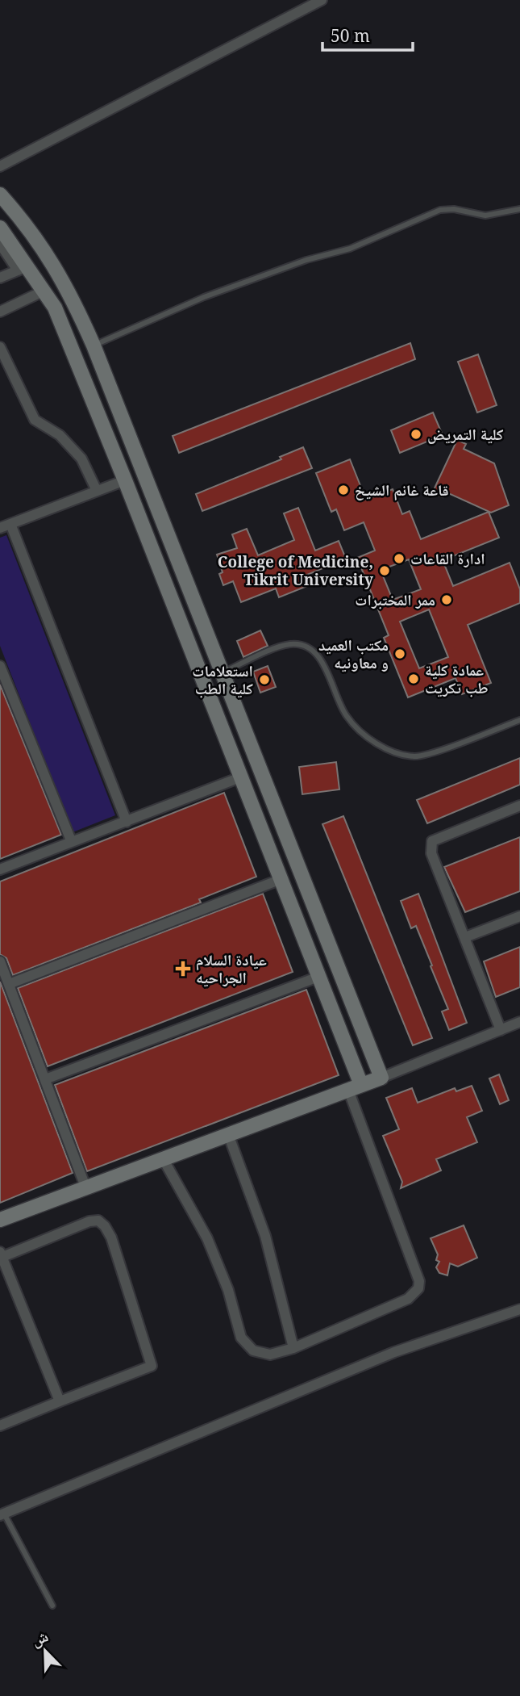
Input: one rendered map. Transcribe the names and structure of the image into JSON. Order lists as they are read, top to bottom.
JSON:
{
  "places": {
    "other": [
      "كلية التمريض",
      "قاعة غانم الشيخ",
      "ادارة القاعات",
      "College of Medicine, Tikrit University",
      "ممر المختبرات",
      "مكتب العميد و معاونيه",
      "عمادة كلية طب تكريت",
      "استعلامات كلية الطب"
    ],
    "health": ["عيادة السلام الجراحيه"]
  },
  "scale_bar": "50 m",
  "north": "top left"
}
